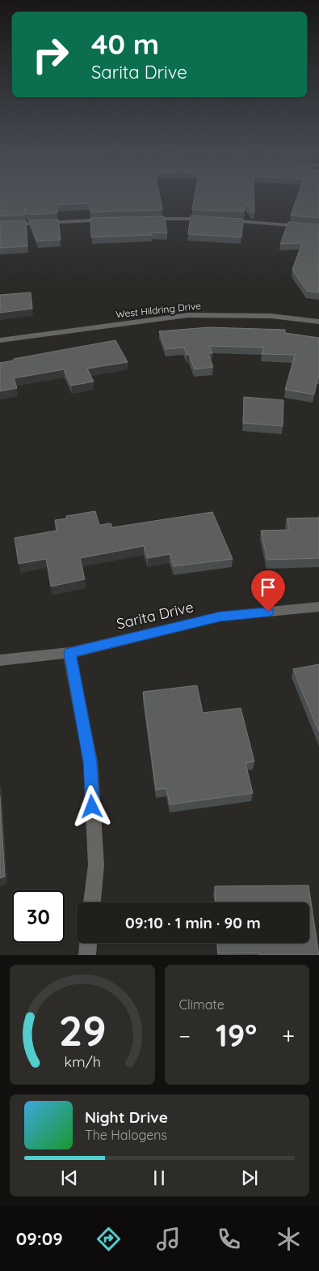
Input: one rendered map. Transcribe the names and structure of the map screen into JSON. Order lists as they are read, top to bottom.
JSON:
{
  "streets": {
    "street": ["West Hildring Drive", "Sarita Drive"]
  },
  "page": {
    "turn": ["40 m", "Sarita Drive"],
    "limit": "30",
    "trip": "09:10 · 1 min · 90 m",
    "tile": "Climate",
    "heat": ["−", "19°", "+"],
    "song": ["Night Drive", "The Halogens"],
    "tabs": "09:09",
    "gauge": ["29", "km/h"]
  }
}
